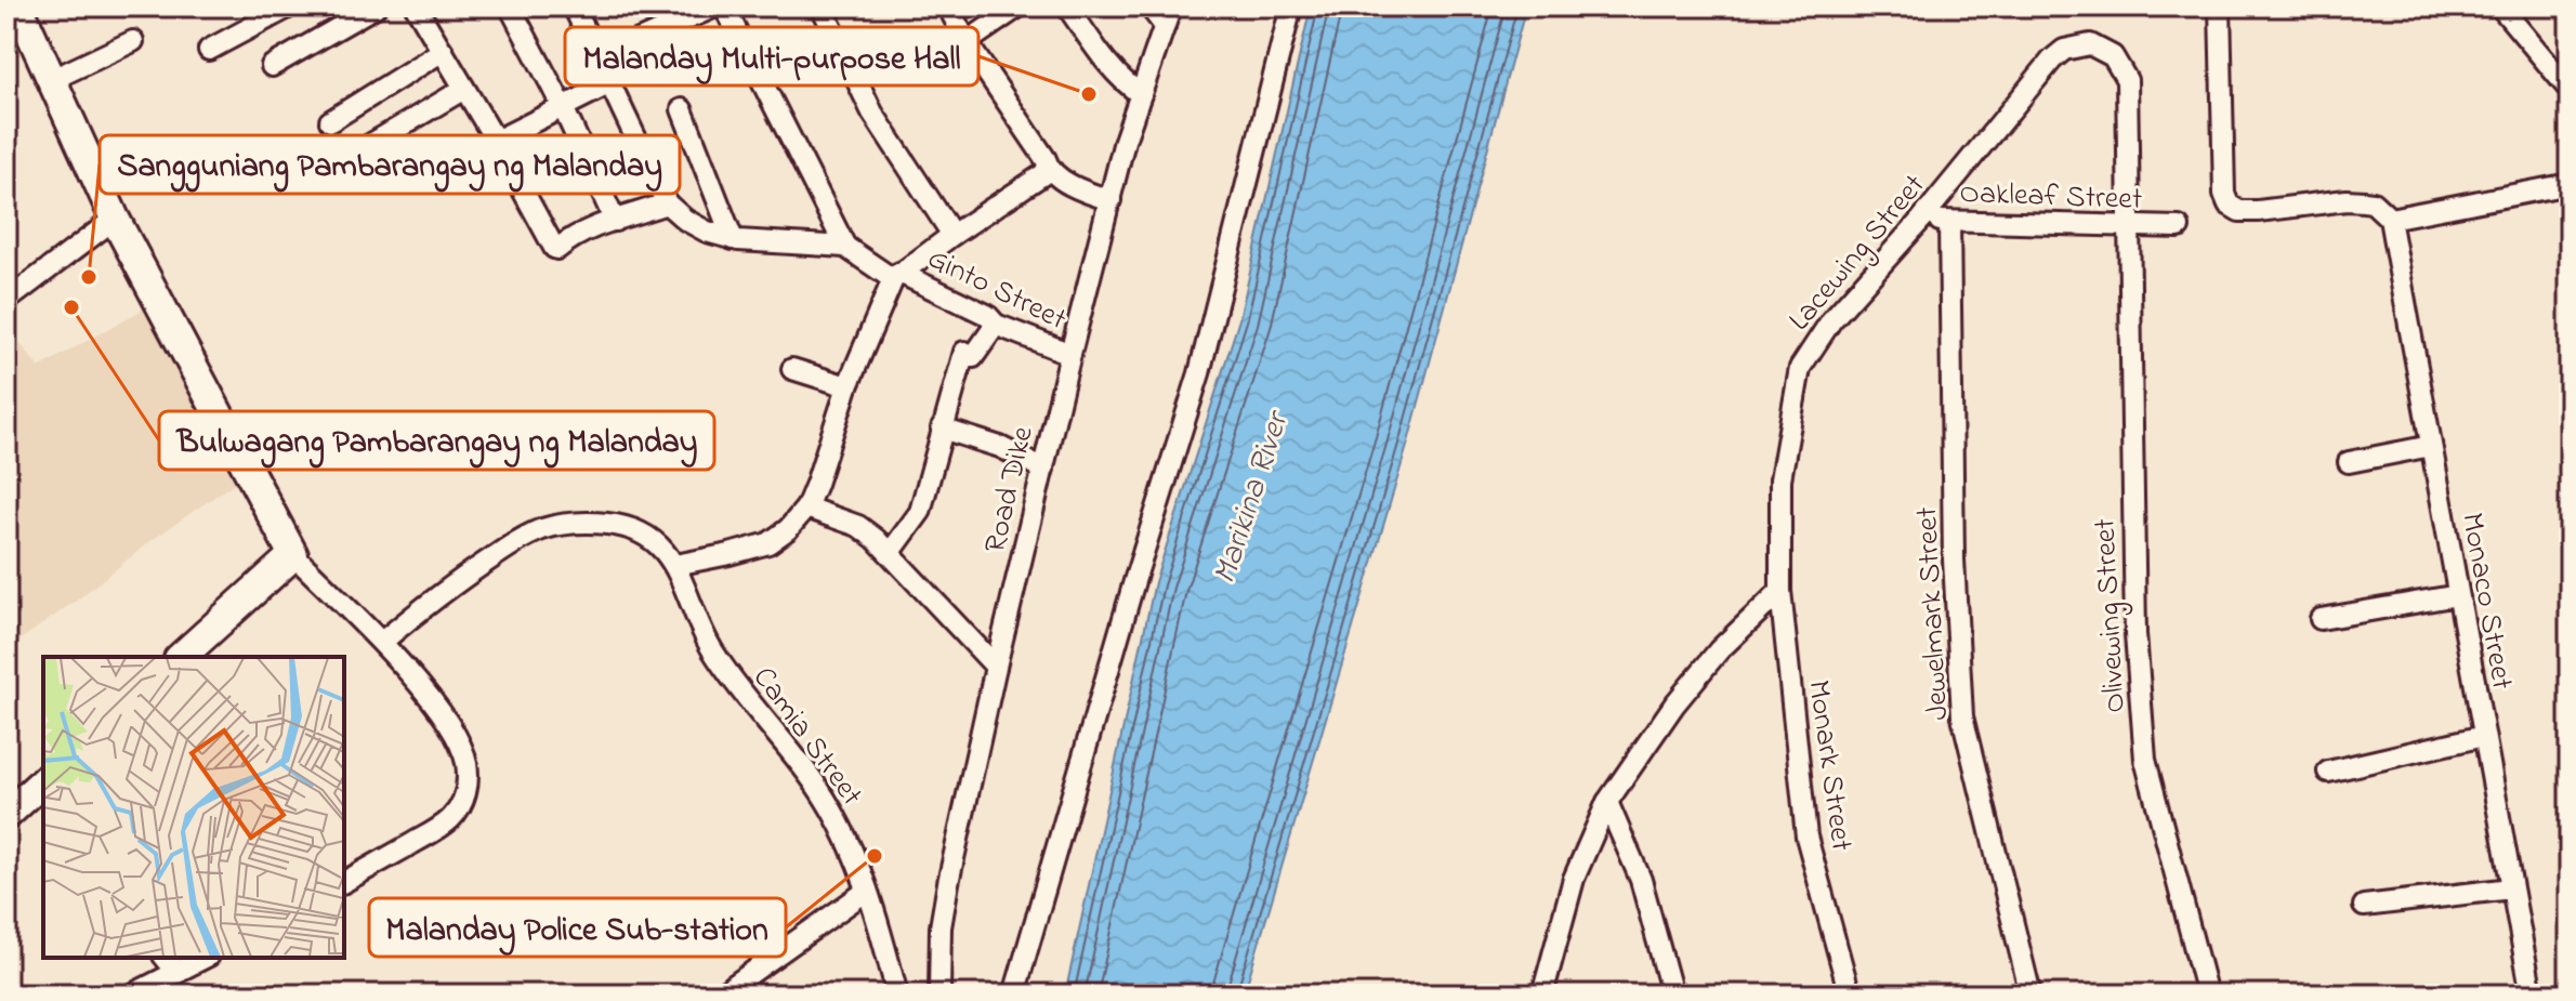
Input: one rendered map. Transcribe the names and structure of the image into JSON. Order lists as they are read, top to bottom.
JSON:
{
  "streets": {
    "street": [
      "Oakleaf Street",
      "Lacewing Street",
      "Ginto Street",
      "Road Dike",
      "Monaco Street",
      "Jewelmark Street",
      "Olivewing Street",
      "Camia Street",
      "Monark Street"
    ]
  },
  "crossings": [
    ["Oakleaf Street", "Lacewing Street"],
    ["Oakleaf Street", "Jewelmark Street"],
    ["Oakleaf Street", "Olivewing Street"],
    ["Lacewing Street", "Olivewing Street"],
    ["Lacewing Street", "Monark Street"],
    ["Ginto Street", "Road Dike"]
  ],
  "water": ["Marikina River"],
  "places": [
    "Malanday Multi-purpose Hall",
    "Sangguniang Pambarangay ng Malanday",
    "Bulwagang Pambarangay ng Malanday",
    "Malanday Police Sub-station"
  ]
}
